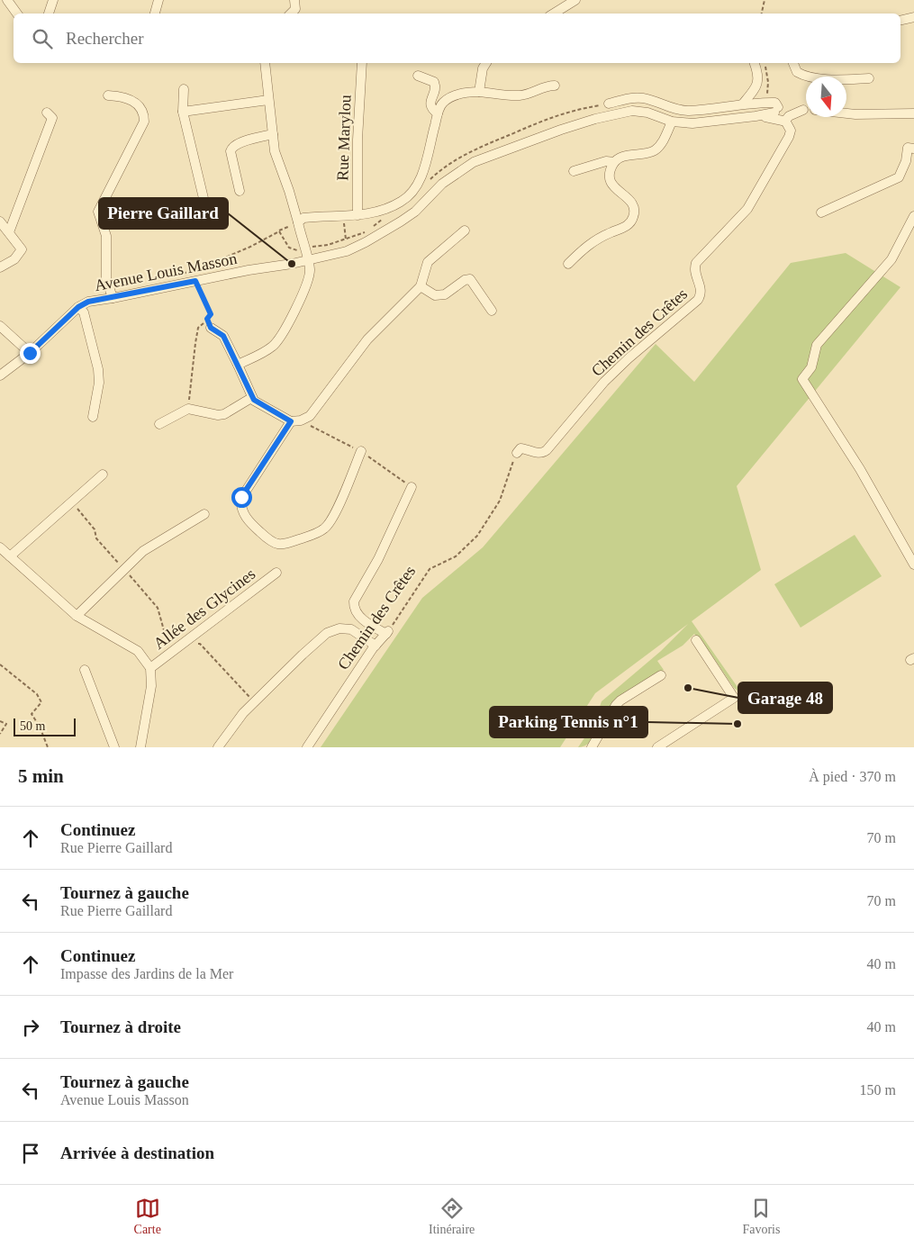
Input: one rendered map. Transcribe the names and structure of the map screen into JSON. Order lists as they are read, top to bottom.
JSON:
{
  "streets": {
    "street": [
      "Rue Marylou",
      "Avenue Louis Masson",
      "Chemin des Crêtes",
      "Allée des Glycines"
    ]
  },
  "crossings": [
    ["Avenue Louis Masson", "Chemin des Crêtes"]
  ],
  "places": ["Pierre Gaillard", "Garage 48", "Parking Tennis n°1"],
  "scale_bar": "50 m",
  "north": "bottom",
  "page": {
    "search": "Rechercher",
    "scale": "50 m",
    "heading": ["5 min", "À pied · 370 m"],
    "list": [
      ["Continuez", "Rue Pierre Gaillard", "70 m"],
      ["Tournez à gauche", "Rue Pierre Gaillard", "70 m"],
      ["Continuez", "Impasse des Jardins de la Mer", "40 m"],
      ["Tournez à droite", "40 m"],
      ["Tournez à gauche", "Avenue Louis Masson", "150 m"],
      "Arrivée à destination"
    ],
    "nav": ["Carte", "Itinéraire", "Favoris"]
  }
}
